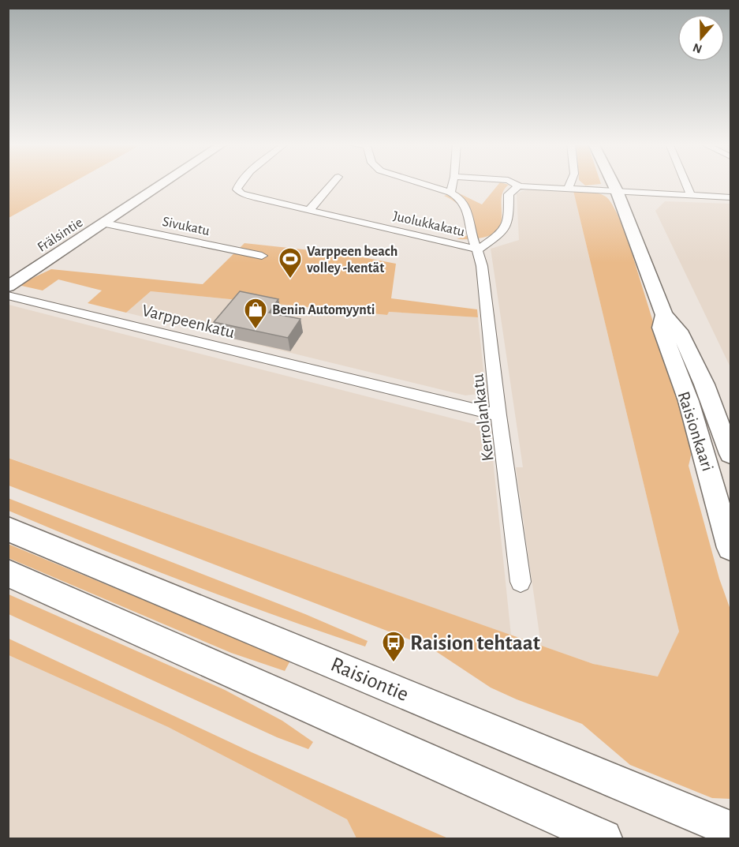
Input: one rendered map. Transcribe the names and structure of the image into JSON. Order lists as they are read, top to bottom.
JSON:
{
  "streets": {
    "main road": ["Frälsintie", "Raisionkaari", "Raisiontie"],
    "street": [
      "Juolukkakatu",
      "Sivukatu",
      "Varppeenkatu",
      "Kerrolankatu"
    ]
  },
  "crossings": [
    ["Juolukkakatu", "Kerrolankatu"],
    ["Sivukatu", "Frälsintie"],
    ["Varppeenkatu", "Kerrolankatu"]
  ],
  "places": {
    "sports": ["Varppeen beach volley -kentät"],
    "shop": ["Benin Automyynti"],
    "bus stop": ["Raision tehtaat"]
  },
  "north": "bottom"
}
